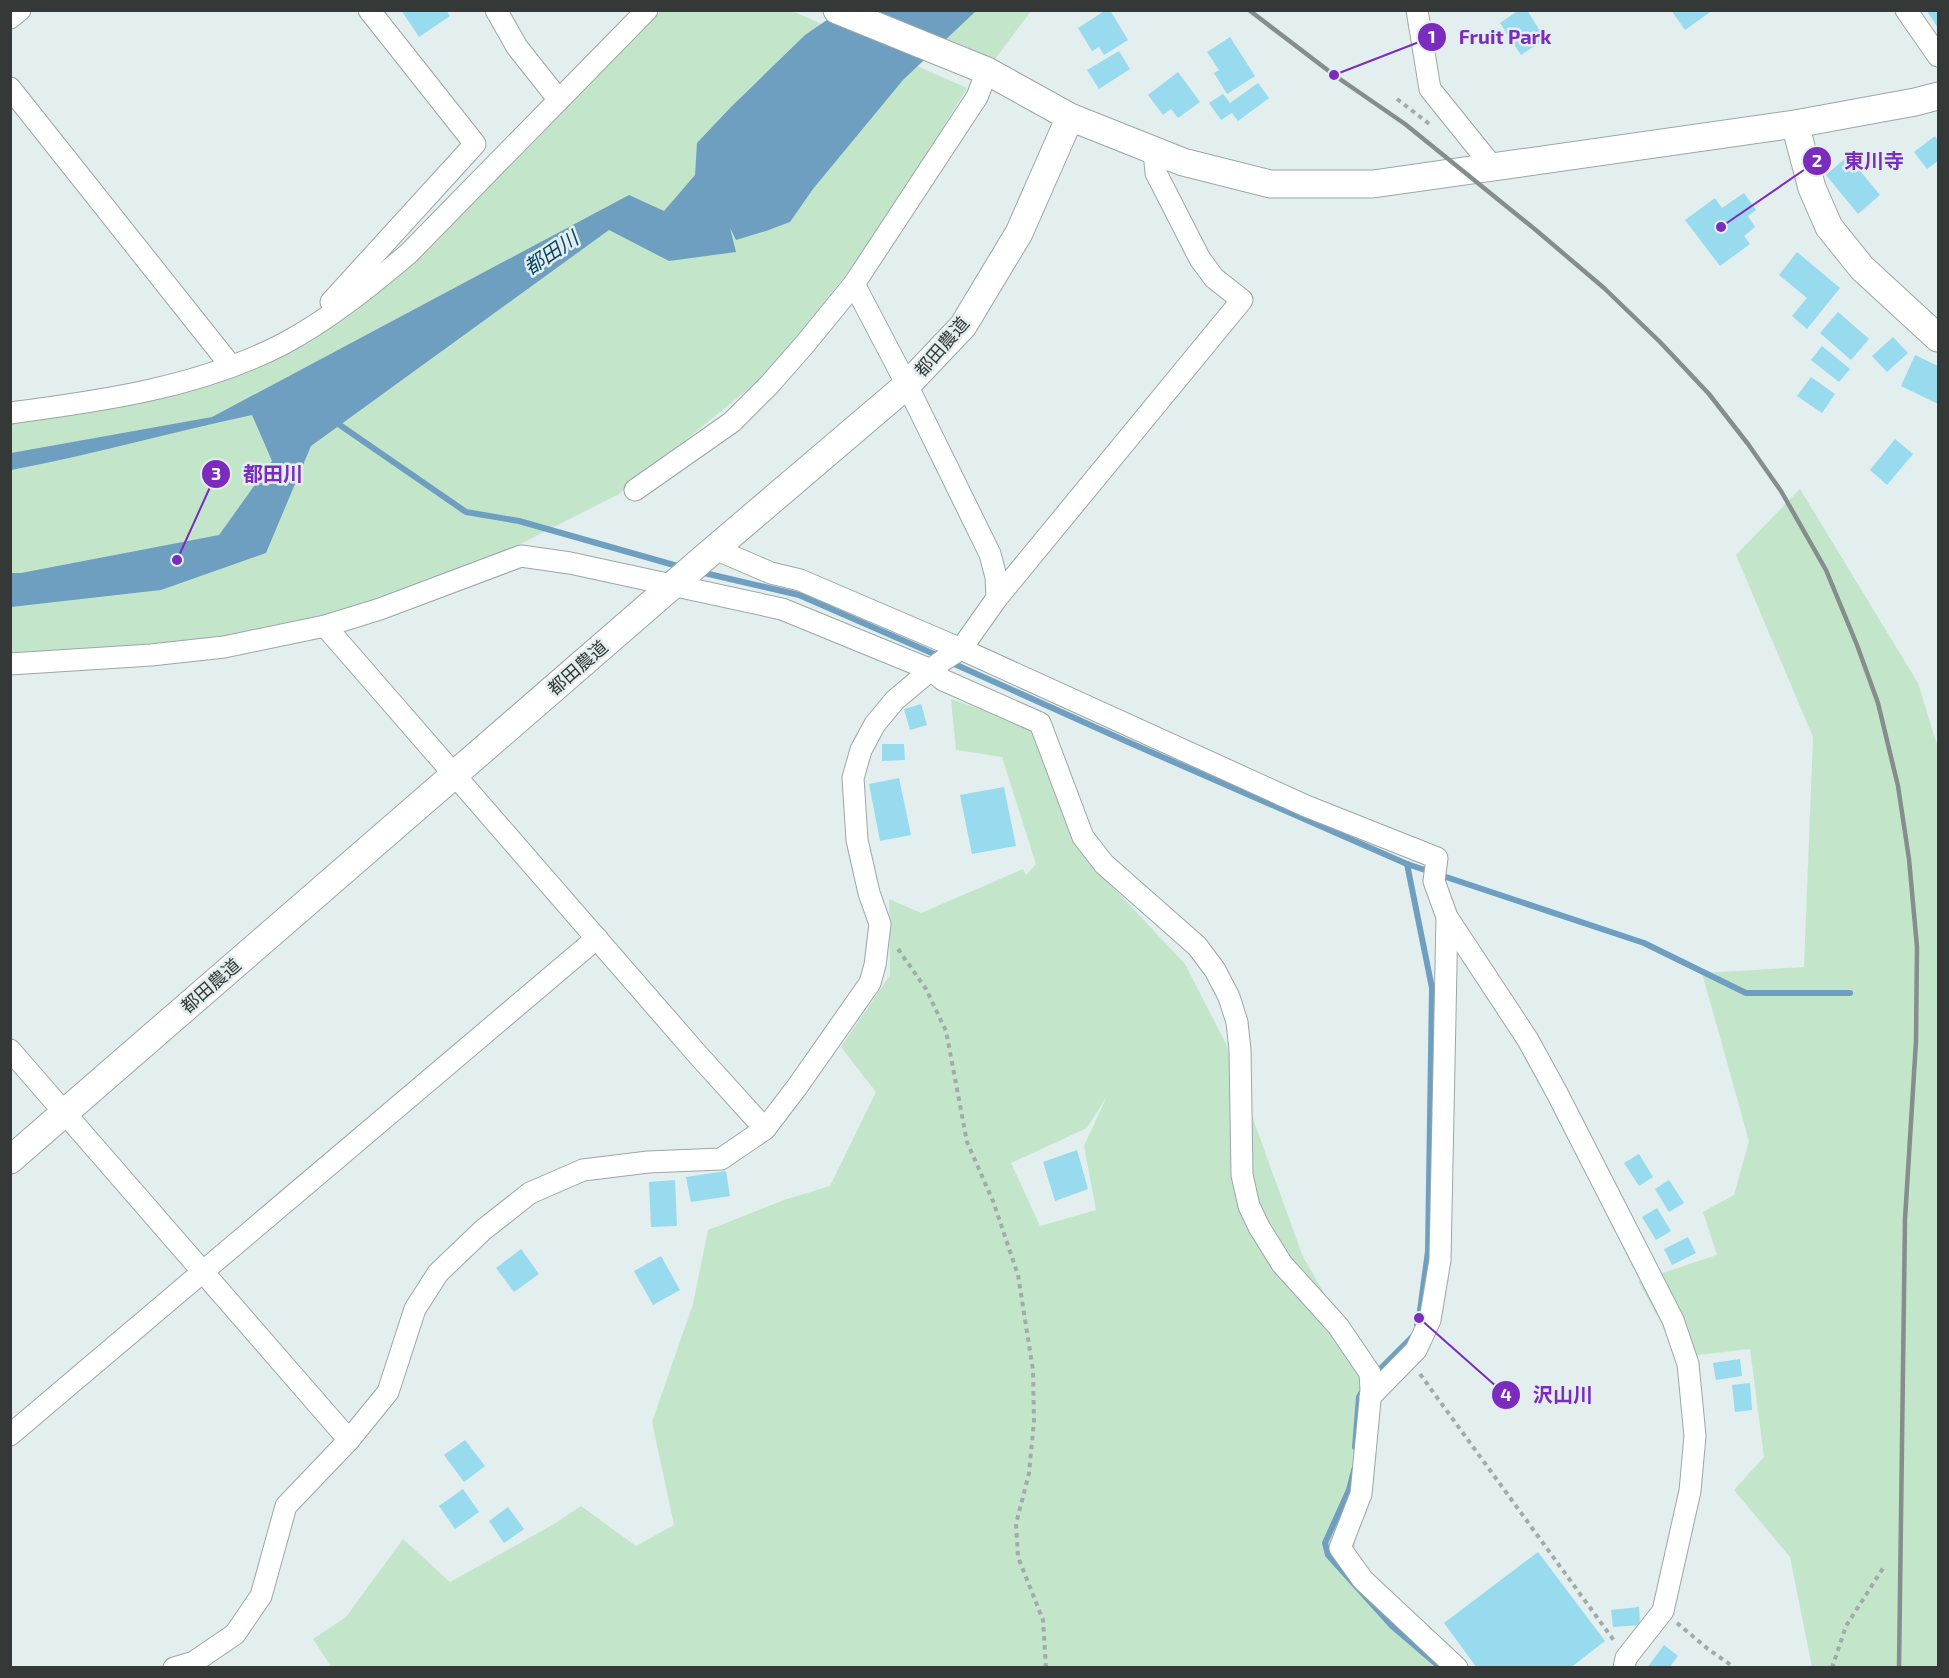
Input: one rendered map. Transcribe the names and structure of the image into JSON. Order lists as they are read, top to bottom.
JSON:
{
  "streets": {
    "street": ["都田農道"]
  },
  "water": ["都田川"],
  "places": [
    "Fruit Park",
    "東川寺",
    "都田川",
    "沢山川"
  ]
}
